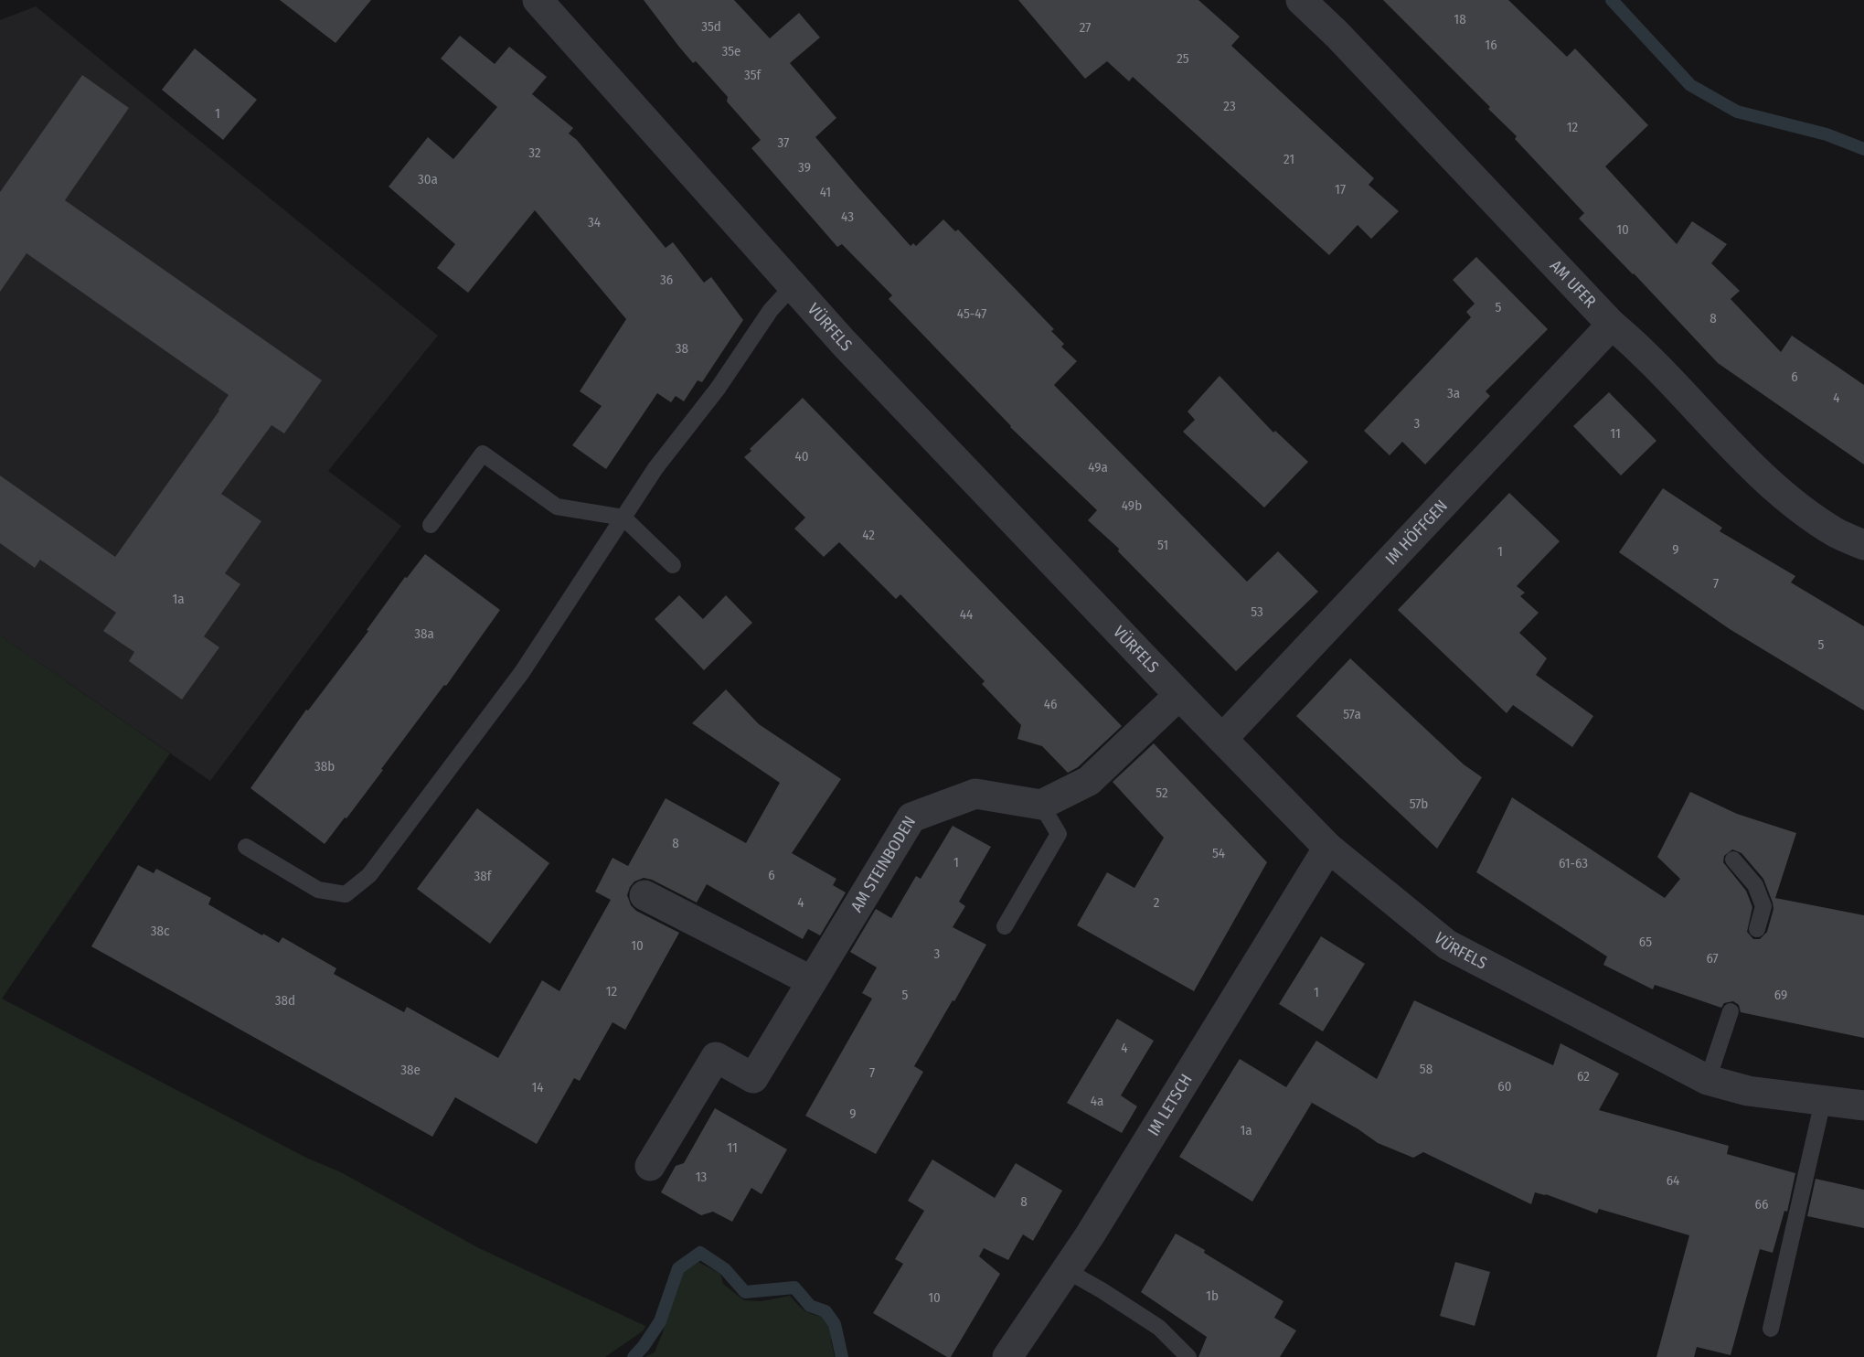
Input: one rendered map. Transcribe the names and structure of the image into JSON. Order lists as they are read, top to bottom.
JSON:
{
  "streets": {
    "street": [
      "AM UFER",
      "VÜRFELS",
      "IM HÖFFGEN",
      "AM STEINBODEN",
      "IM LETSCH"
    ]
  },
  "crossings": [
    ["AM UFER", "IM HÖFFGEN"],
    ["VÜRFELS", "IM HÖFFGEN"],
    ["VÜRFELS", "IM LETSCH"]
  ],
  "house_numbers": [
    "18",
    "35d",
    "27",
    "16",
    "35e",
    "25",
    "35f",
    "23",
    "1",
    "12",
    "37",
    "32",
    "21",
    "39",
    "30a",
    "17",
    "41",
    "43",
    "34",
    "10",
    "36",
    "5",
    "45-47",
    "8",
    "38",
    "6",
    "3a",
    "4",
    "3",
    "11",
    "40",
    "49a",
    "49b",
    "42",
    "51",
    "9",
    "1",
    "7",
    "1a",
    "53",
    "44",
    "38a",
    "5",
    "46",
    "57a",
    "38b",
    "52",
    "57b",
    "8",
    "54",
    "1",
    "61-63",
    "6",
    "38f",
    "4",
    "2",
    "38c",
    "65",
    "10",
    "3",
    "67",
    "12",
    "1",
    "5",
    "69",
    "38d",
    "4",
    "58",
    "38e",
    "7",
    "62",
    "60",
    "14",
    "4a",
    "9",
    "1a",
    "11",
    "13",
    "64",
    "8",
    "66",
    "1b",
    "10"
  ]
}
